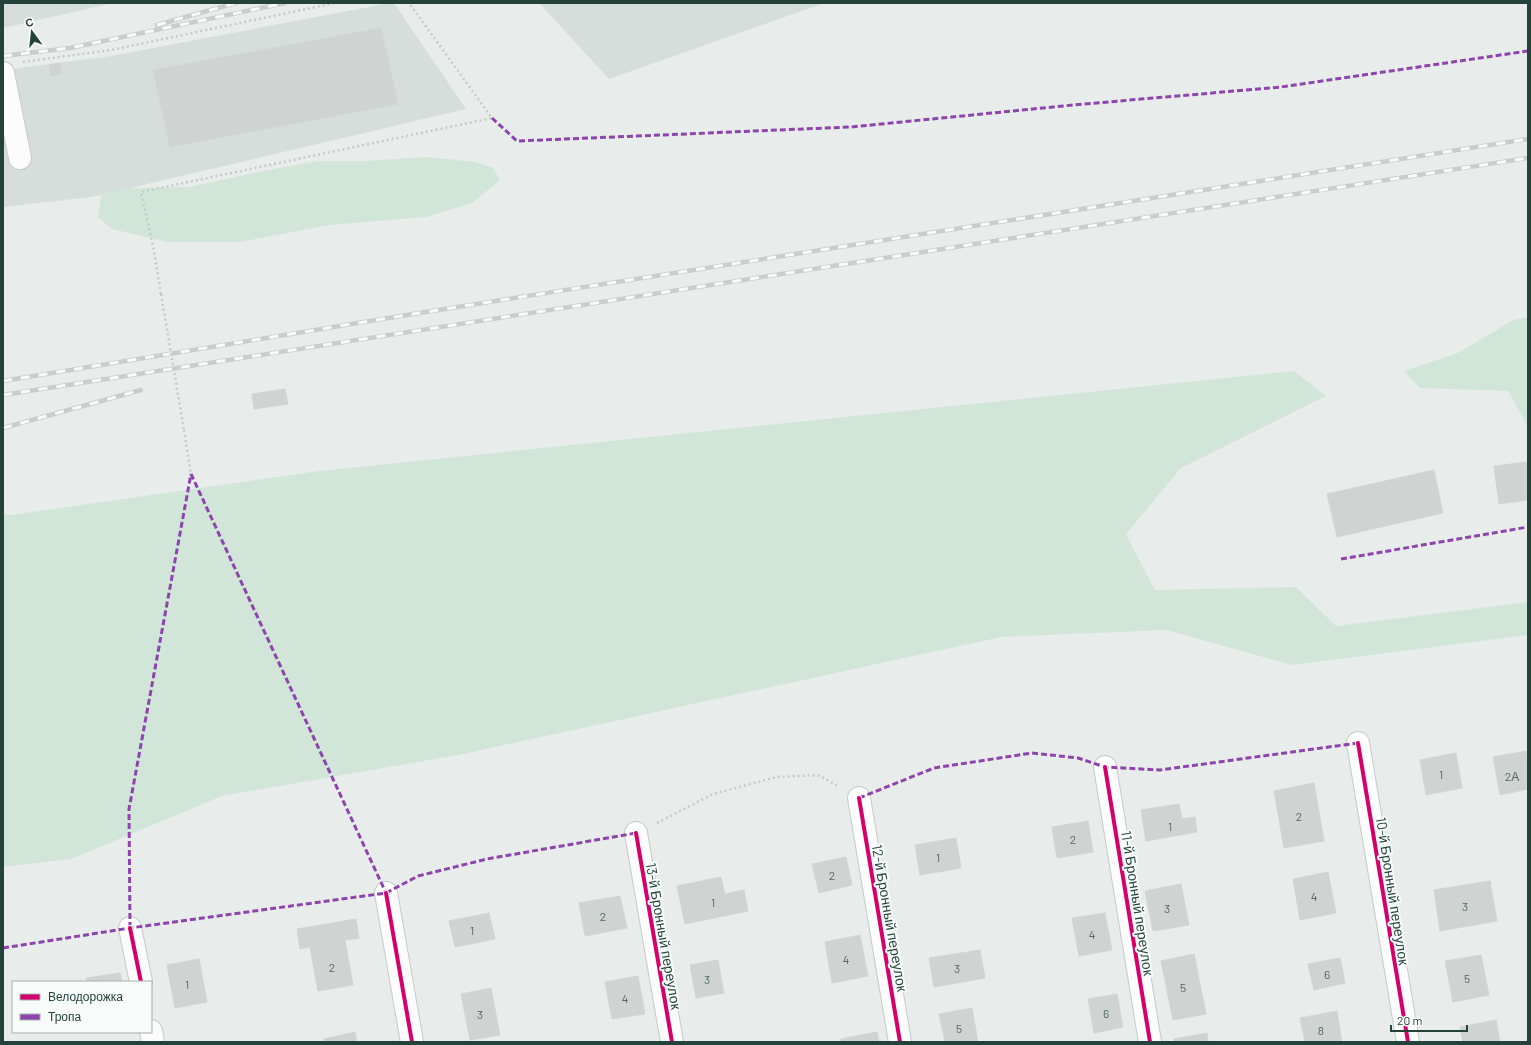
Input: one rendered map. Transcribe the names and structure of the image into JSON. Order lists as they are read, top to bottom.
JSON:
{
  "streets": {
    "street": [
      "10-й Бронный переулок",
      "11-й Бронный переулок",
      "12-й Бронный переулок",
      "13-й Бронный переулок"
    ]
  },
  "house_numbers": [
    "1",
    "2А",
    "2",
    "1",
    "2",
    "1",
    "2",
    "4",
    "1",
    "3",
    "3",
    "2",
    "1",
    "4",
    "4",
    "2",
    "3",
    "6",
    "5",
    "3",
    "1",
    "5",
    "4",
    "6",
    "3",
    "5",
    "8"
  ],
  "legend": ["Велодорожка", "Тропа"],
  "scale_bar": "20 m",
  "north": "top"
}
